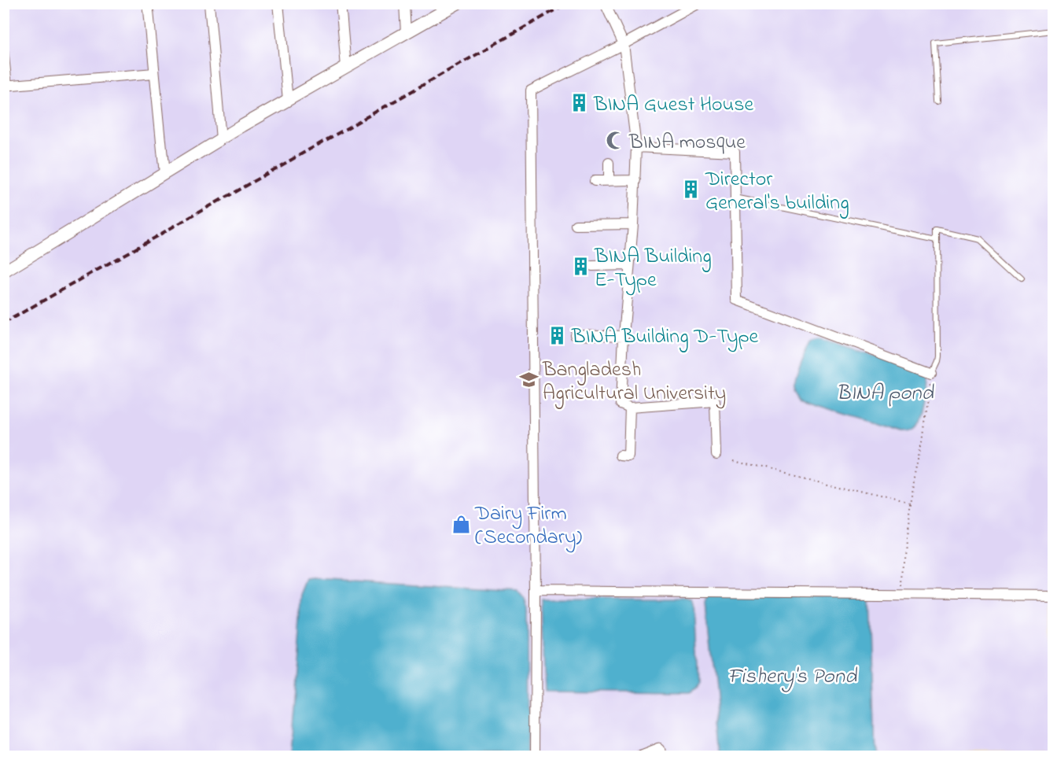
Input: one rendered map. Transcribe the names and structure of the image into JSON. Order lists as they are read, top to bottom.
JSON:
{
  "water": ["BINA pond", "Fishery's Pond"],
  "places": {
    "building": [
      "BINA Guest House",
      "Director General's building",
      "BINA Building E-Type",
      "BINA Building D-Type"
    ],
    "mosque": ["BINA mosque"],
    "school or university": ["Bangladesh Agricultural University"],
    "shop": ["Dairy Firm (Secondary)"]
  }
}
